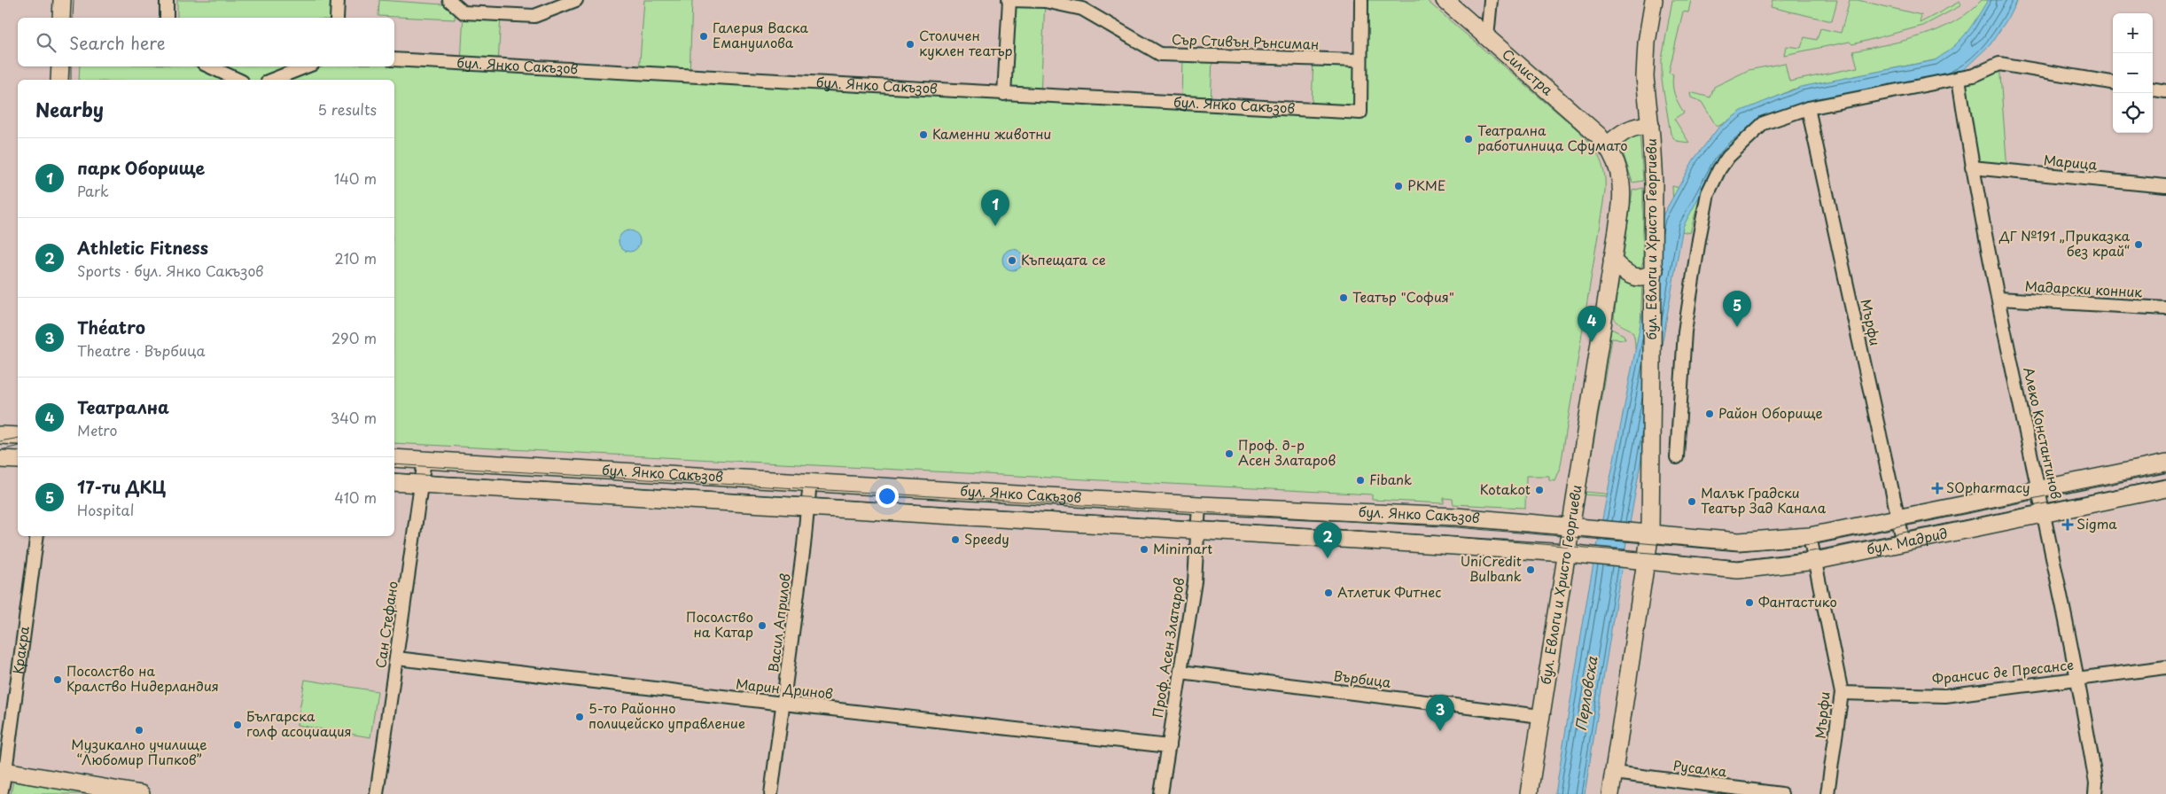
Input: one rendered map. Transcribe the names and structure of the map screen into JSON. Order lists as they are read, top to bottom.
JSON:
{
  "streets": {
    "main road": [
      "бул. Янко Сакъзов",
      "Силистра",
      "бул. Евлоги и Христо Георгиеви",
      "бул. Мадрид"
    ],
    "street": [
      "Сър Стивън Рънсиман",
      "Марица",
      "Мадарски конник",
      "Мърфи",
      "Алеко Константинов",
      "Васил Априлов",
      "Сан Стефано",
      "Проф. Асен Златаров",
      "Кракра",
      "Франсис де Пресансе",
      "Върбица",
      "Марин Дринов",
      "Русалка"
    ]
  },
  "crossings": [
    ["Сър Стивън Рънсиман", "бул. Янко Сакъзов"],
    ["бул. Янко Сакъзов", "бул. Евлоги и Христо Георгиеви"],
    ["бул. Янко Сакъзов", "бул. Мадрид"],
    ["бул. Янко Сакъзов", "Васил Априлов"],
    ["бул. Янко Сакъзов", "Сан Стефано"],
    ["бул. Янко Сакъзов", "Проф. Асен Златаров"],
    ["Силистра", "бул. Евлоги и Христо Георгиеви"],
    ["Марица", "Алеко Константинов"],
    ["бул. Евлоги и Христо Георгиеви", "бул. Мадрид"],
    ["бул. Евлоги и Христо Георгиеви", "Върбица"],
    ["бул. Евлоги и Христо Георгиеви", "Русалка"],
    ["Мадарски конник", "Алеко Константинов"],
    ["Мърфи", "бул. Мадрид"],
    ["Мърфи", "Франсис де Пресансе"],
    ["Алеко Константинов", "бул. Мадрид"],
    ["Алеко Константинов", "Франсис де Пресансе"],
    ["Васил Априлов", "Марин Дринов"],
    ["Сан Стефано", "Марин Дринов"],
    ["Проф. Асен Златаров", "Върбица"],
    ["Проф. Асен Златаров", "Марин Дринов"]
  ],
  "water": ["Перловска"],
  "places": {
    "other": [
      "Галерия Васка Емануилова",
      "Столичен куклен театър",
      "Каменни животни",
      "Театрална работилница Сфумато",
      "РКМЕ",
      "ДГ №191 „Приказка без край“",
      "Къпещата се",
      "Театър \"София\"",
      "Район Оборище",
      "Проф. д-р Асен Златаров",
      "Fibank",
      "Kotakot",
      "Малък Градски Театър Зад Канала",
      "Speedy",
      "Minimart",
      "UniCredit Bulbank",
      "Атлетик Фитнес",
      "Фантастико",
      "Посолство на Катар",
      "Посолство на Кралство Нидерландия",
      "5-то Районно полицейско управление",
      "Българска голф асоциация",
      "Музикално училище “Любомир Пипков”"
    ],
    "health": ["SOpharmacy", "Sigma"]
  },
  "page": {
    "map_buttons": ["+", "−"],
    "search": "Search here",
    "heading": ["Nearby", "5 results"],
    "list": [
      {
        "mark": "1",
        "name": "парк Оборище",
        "note": "Park",
        "value": "140 m"
      },
      {
        "mark": "2",
        "name": "Athletic Fitness",
        "note": "Sports · бул. Янко Сакъзов",
        "value": "210 m"
      },
      {
        "mark": "3",
        "name": "Théatro",
        "note": "Theatre · Върбица",
        "value": "290 m"
      },
      {
        "mark": "4",
        "name": "Театрална",
        "note": "Metro",
        "value": "340 m"
      },
      {
        "mark": "5",
        "name": "17-ти ДКЦ",
        "note": "Hospital",
        "value": "410 m"
      }
    ],
    "pins": [
      "1",
      "5",
      "4",
      "2",
      "3"
    ]
  }
}
